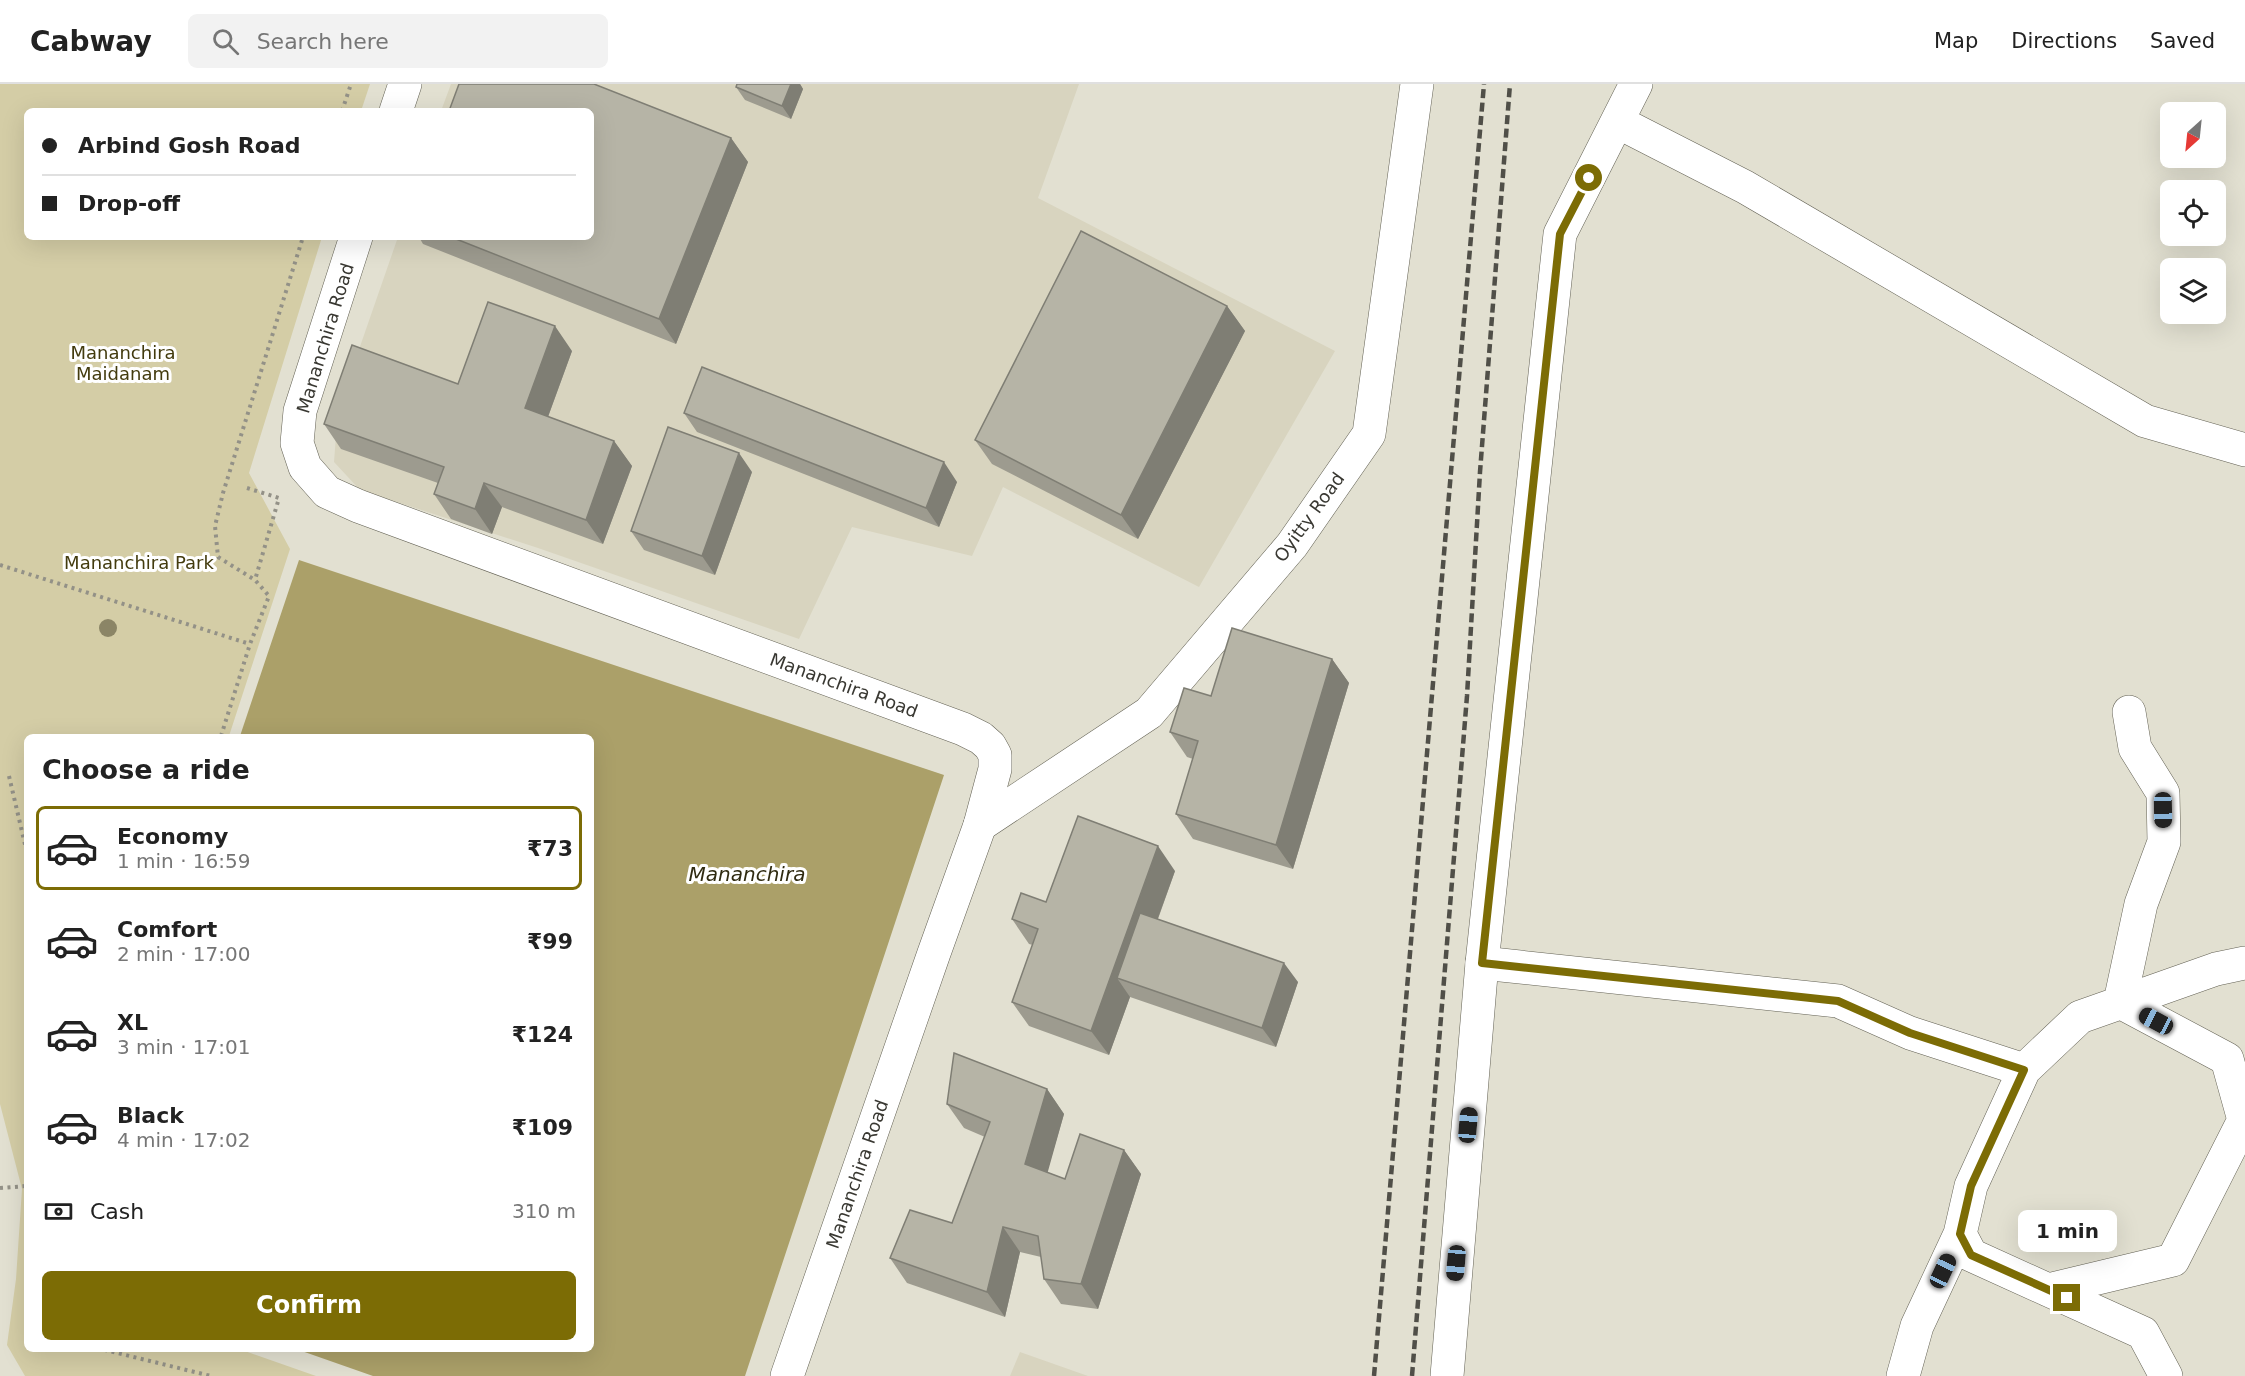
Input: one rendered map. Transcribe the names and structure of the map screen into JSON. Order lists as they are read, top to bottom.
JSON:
{
  "streets": {
    "street": ["Mananchira Road", "Oyitty Road"]
  },
  "crossings": [
    ["Mananchira Road", "Oyitty Road"]
  ],
  "water": ["Mananchira"],
  "parks": ["Mananchira Maidanam", "Mananchira Park"],
  "north": "bottom left",
  "page": {
    "header": "Cabway",
    "search": "Search here",
    "nav": ["Map", "Directions", "Saved"],
    "banner": ["Arbind Gosh Road", "Drop-off"],
    "heading": "Choose a ride",
    "list": [
      {
        "name": "Economy",
        "note": "1 min · 16:59",
        "value": "₹73"
      },
      {
        "name": "Comfort",
        "note": "2 min · 17:00",
        "value": "₹99"
      },
      {
        "name": "XL",
        "note": "3 min · 17:01",
        "value": "₹124"
      },
      {
        "name": "Black",
        "note": "4 min · 17:02",
        "value": "₹109"
      }
    ],
    "pay": ["Cash", "310 m"],
    "bubble": "1 min",
    "buttons": "Confirm"
  }
}
